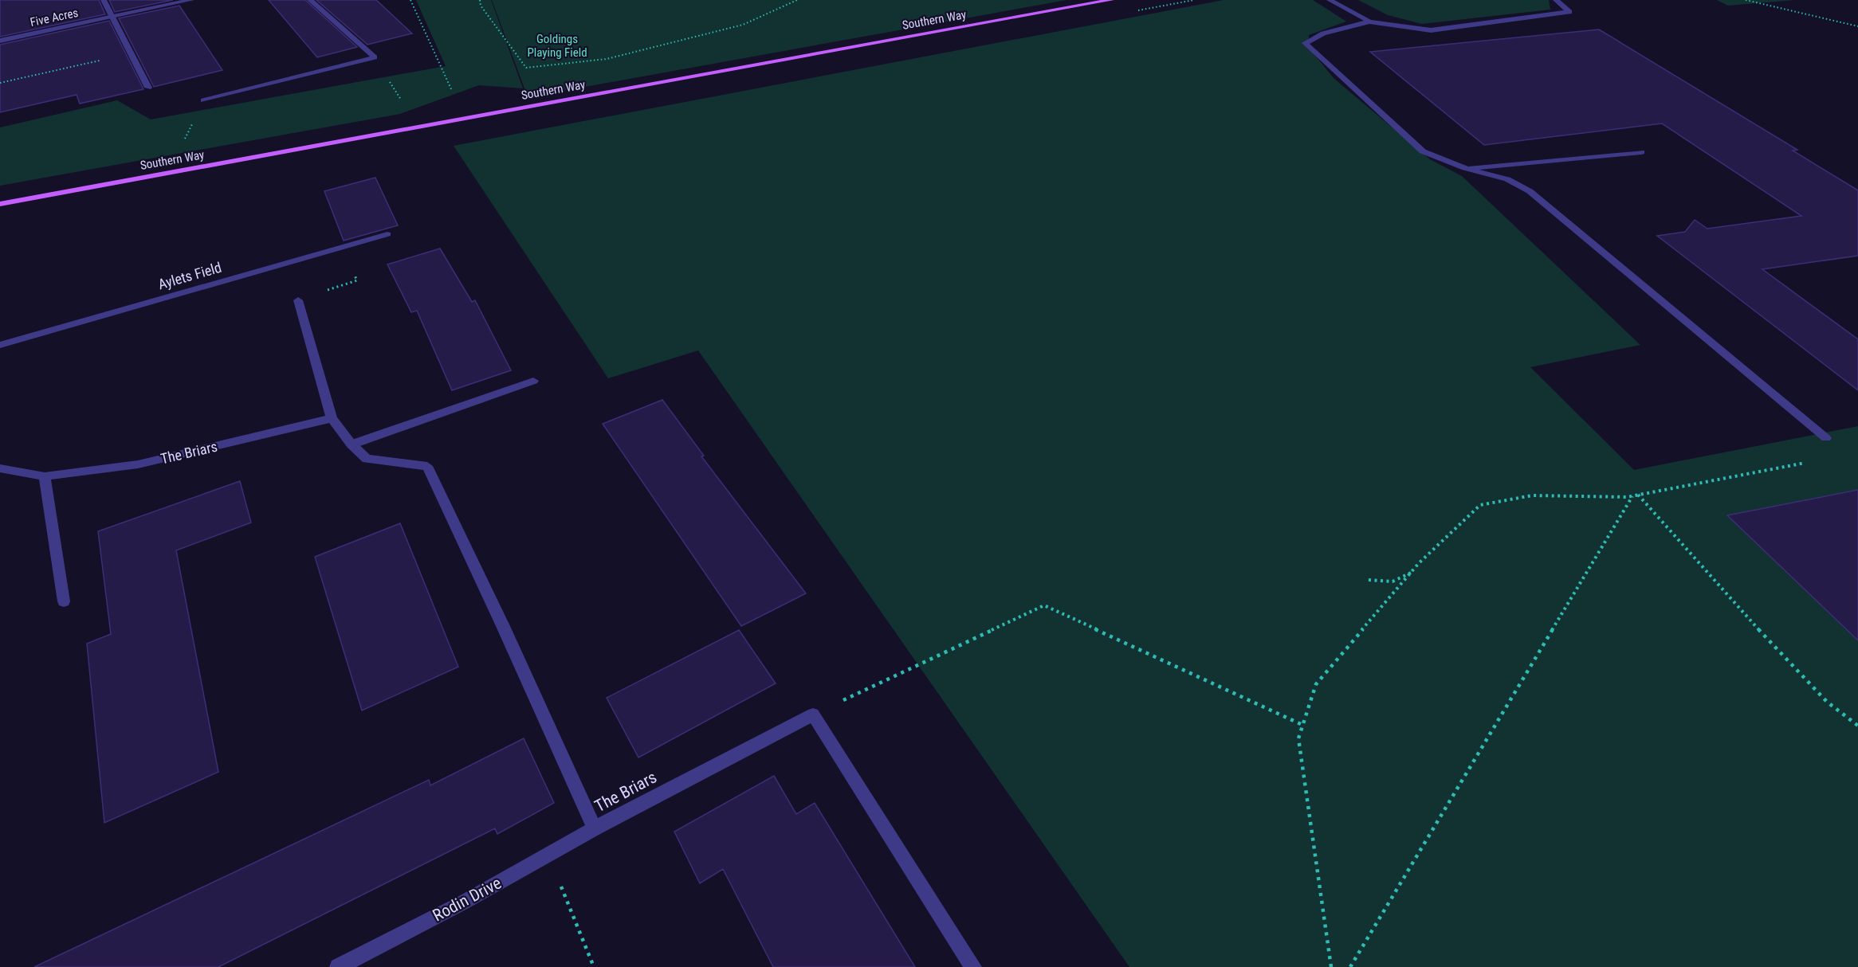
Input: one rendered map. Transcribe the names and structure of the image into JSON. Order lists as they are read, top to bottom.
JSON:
{
  "streets": {
    "main road": ["Southern Way"],
    "street": [
      "Five Acres",
      "Aylets Field",
      "The Briars",
      "Rodin Drive"
    ]
  },
  "crossings": [
    ["The Briars", "Rodin Drive"]
  ],
  "parks": ["Goldings Playing Field"]
}
